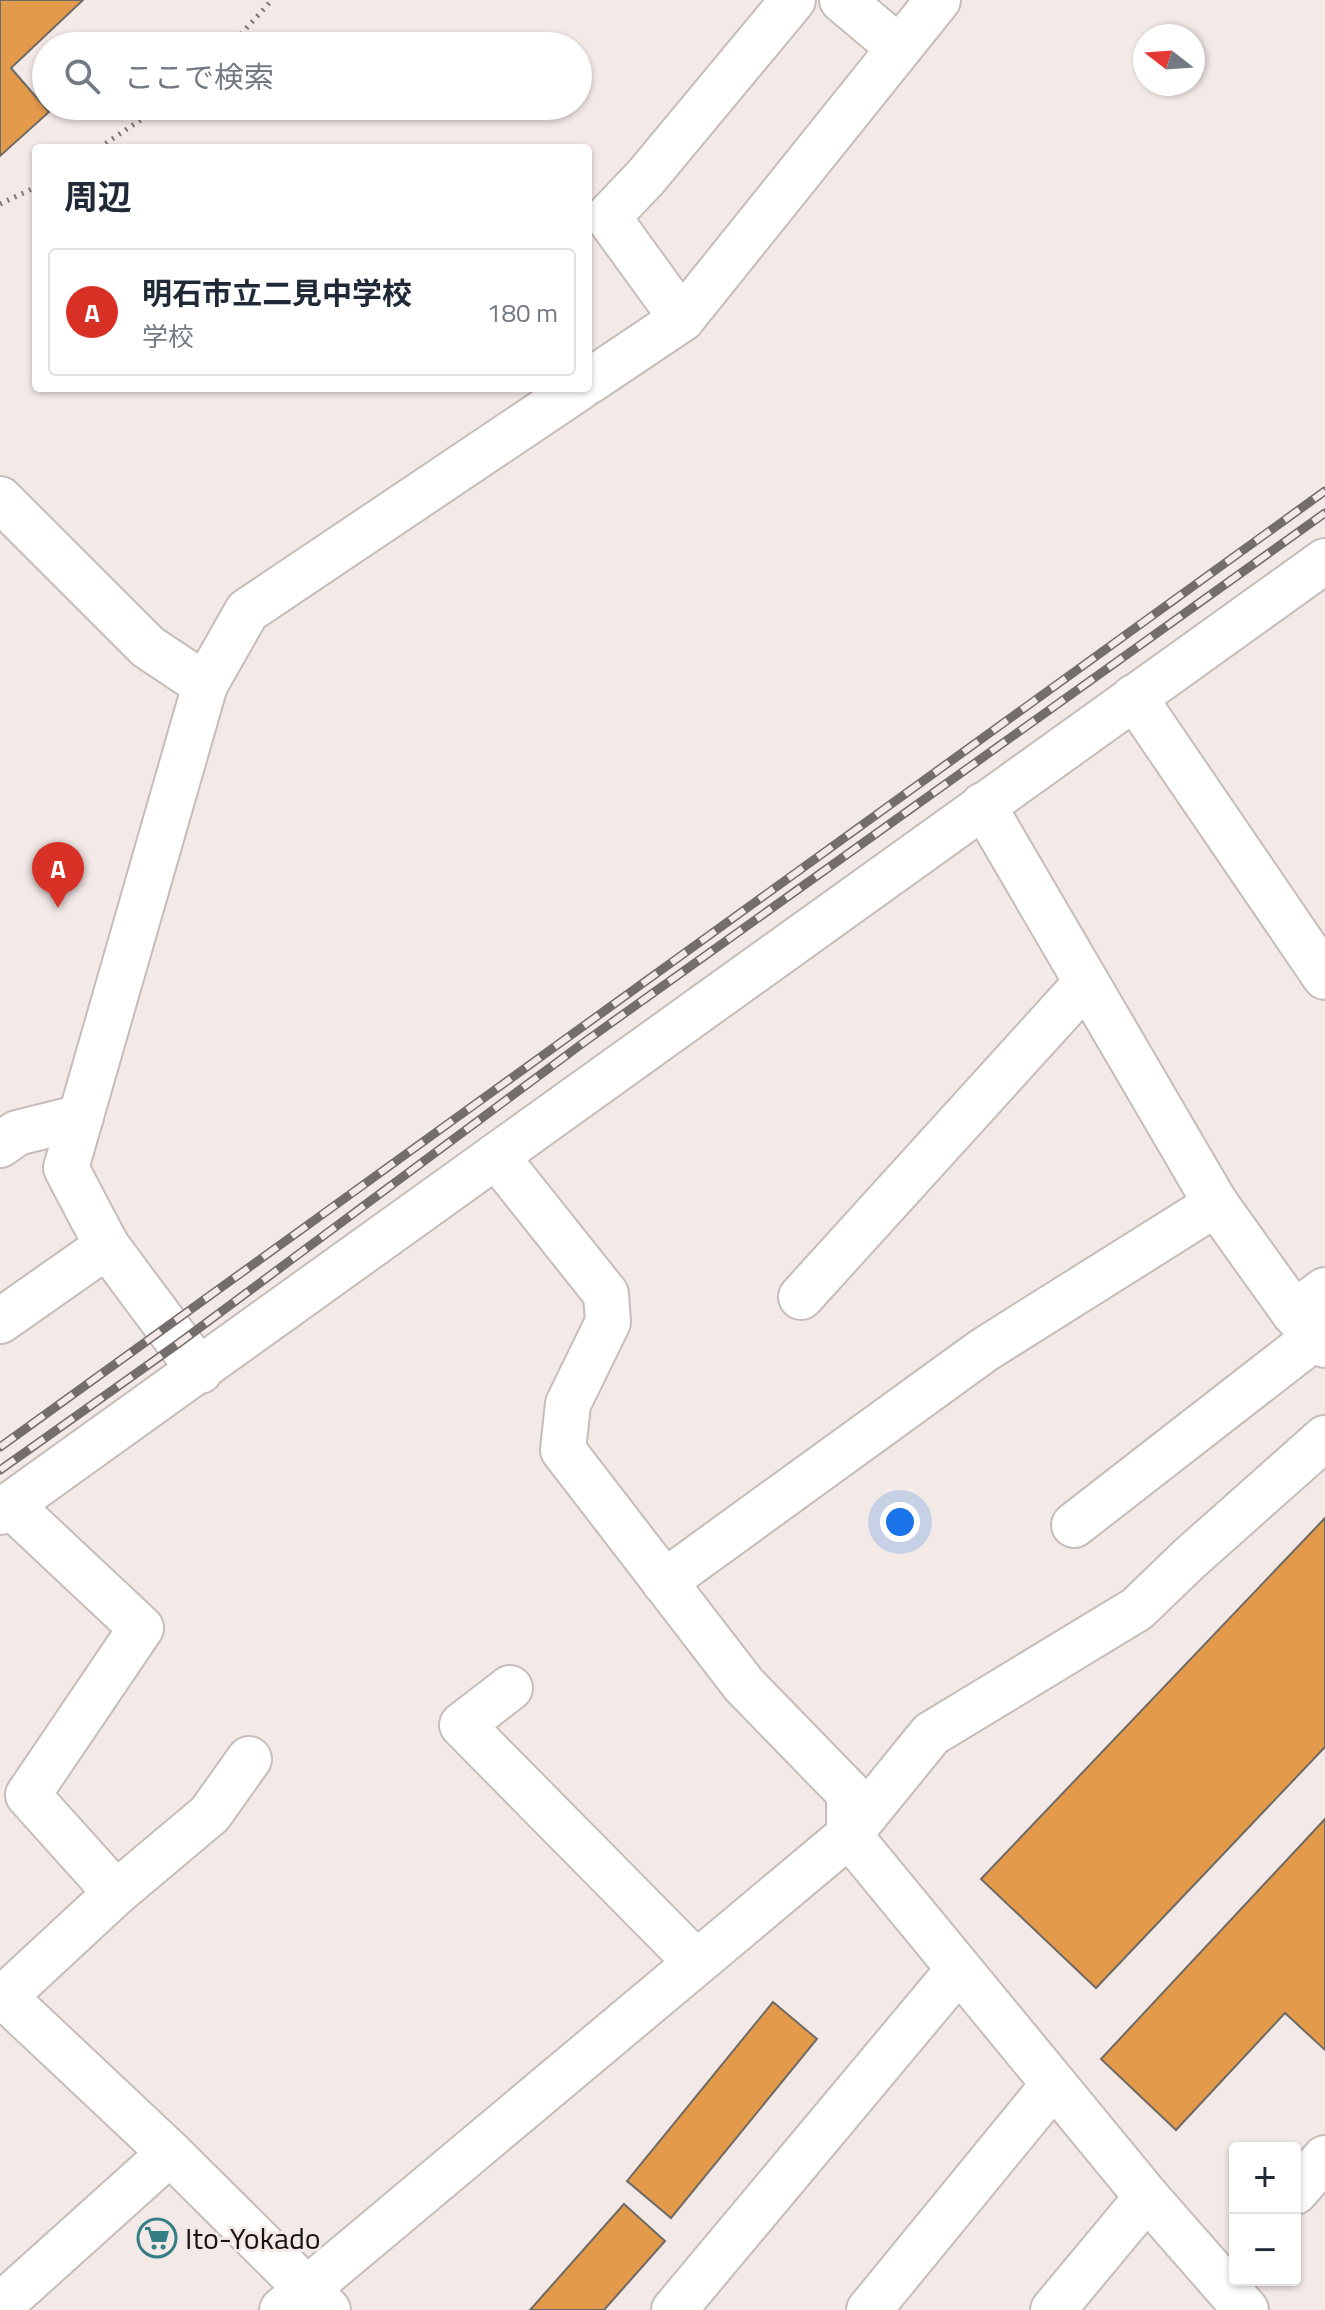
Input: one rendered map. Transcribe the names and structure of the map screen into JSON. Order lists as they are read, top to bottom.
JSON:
{
  "places": {
    "supermarket": ["Ito-Yokado"]
  },
  "north": "left",
  "page": {
    "search": "ここで検索",
    "heading": "周辺",
    "list": [
      {
        "mark": "A",
        "name": "明石市立二見中学校",
        "note": "学校",
        "value": "180 m"
      }
    ],
    "pins": "A",
    "map_buttons": ["+", "−"]
  }
}
